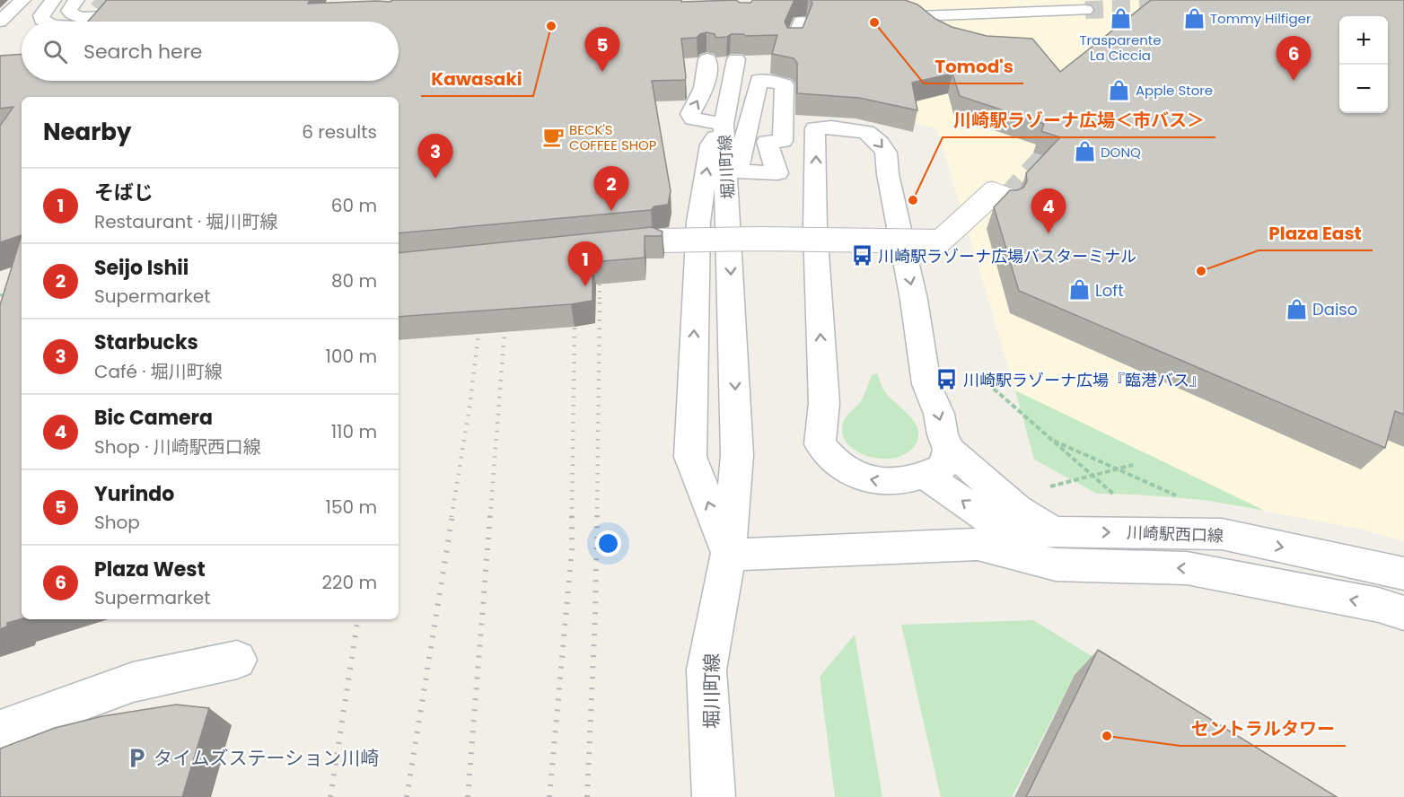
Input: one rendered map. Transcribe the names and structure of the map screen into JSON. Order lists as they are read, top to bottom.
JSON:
{
  "streets": {
    "street": ["堀川町線", "川崎駅西口線"]
  },
  "crossings": [
    ["堀川町線", "川崎駅西口線"]
  ],
  "places": {
    "shop": [
      "Trasparente La Ciccia",
      "Tommy Hilfiger",
      "Apple Store",
      "DONQ",
      "Loft",
      "Daiso"
    ],
    "other": [
      "Tomod's",
      "Kawasaki",
      "川崎駅ラゾーナ広場＜市バス＞",
      "Plaza East",
      "セントラルタワー"
    ],
    "cafe": ["BECK'S COFFEE SHOP"],
    "bus stop": ["川崎駅ラゾーナ広場バスターミナル", "川崎駅ラゾーナ広場『臨港バス』"],
    "parking": ["タイムズステーション川崎"]
  },
  "page": {
    "map_buttons": ["+", "−"],
    "search": "Search here",
    "pins": [
      "5",
      "6",
      "3",
      "2",
      "4",
      "1"
    ],
    "heading": ["Nearby", "6 results"],
    "list": [
      {
        "mark": "1",
        "name": "そばじ",
        "note": "Restaurant · 堀川町線",
        "value": "60 m"
      },
      {
        "mark": "2",
        "name": "Seijo Ishii",
        "note": "Supermarket",
        "value": "80 m"
      },
      {
        "mark": "3",
        "name": "Starbucks",
        "note": "Café · 堀川町線",
        "value": "100 m"
      },
      {
        "mark": "4",
        "name": "Bic Camera",
        "note": "Shop · 川崎駅西口線",
        "value": "110 m"
      },
      {
        "mark": "5",
        "name": "Yurindo",
        "note": "Shop",
        "value": "150 m"
      },
      {
        "mark": "6",
        "name": "Plaza West",
        "note": "Supermarket",
        "value": "220 m"
      }
    ]
  }
}
